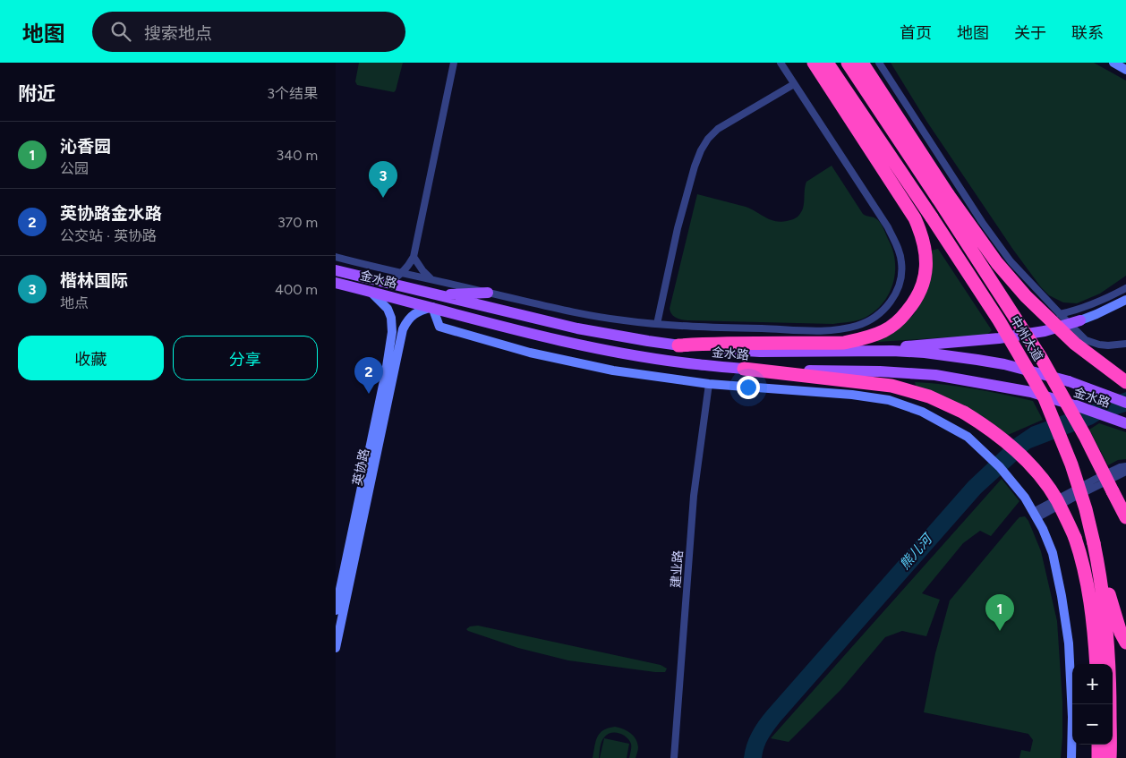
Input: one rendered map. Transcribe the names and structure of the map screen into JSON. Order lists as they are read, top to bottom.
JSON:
{
  "streets": {
    "highway": ["中州大道"],
    "main road": ["金水路"],
    "street": ["英协路", "建业路"]
  },
  "crossings": [
    ["金水路", "英协路"]
  ],
  "water": ["熊儿河"],
  "page": {
    "header": "地图",
    "search": "搜索地点",
    "nav": [
      "首页",
      "地图",
      "关于",
      "联系"
    ],
    "heading": ["附近", "3个结果"],
    "list": [
      {
        "mark": "1",
        "name": "沁香园",
        "note": "公园",
        "value": "340 m"
      },
      {
        "mark": "2",
        "name": "英协路金水路",
        "note": "公交站 · 英协路",
        "value": "370 m"
      },
      {
        "mark": "3",
        "name": "楷林国际",
        "note": "地点",
        "value": "400 m"
      }
    ],
    "pins": ["3", "2", "1"],
    "buttons": ["收藏", "分享"],
    "map_buttons": ["+", "−"]
  }
}
